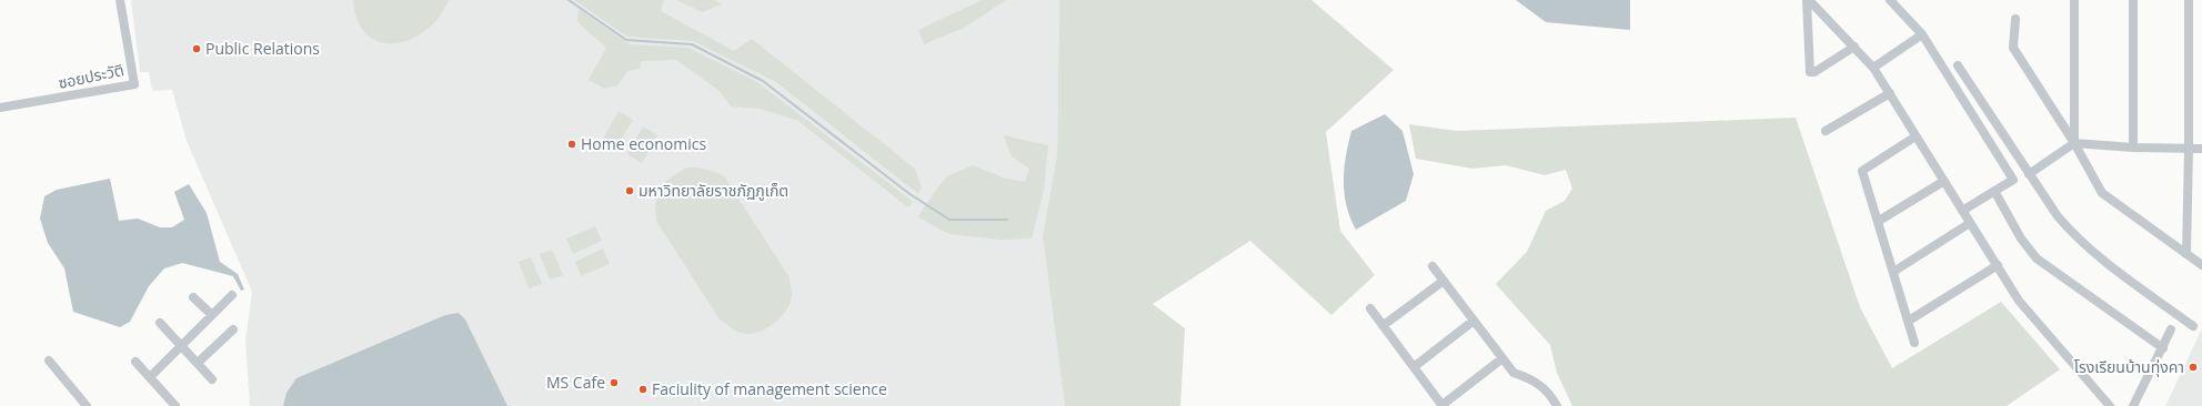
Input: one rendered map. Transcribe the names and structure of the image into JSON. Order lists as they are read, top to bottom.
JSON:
{
  "streets": {
    "street": ["ซอยประวัติ"]
  },
  "places": [
    "Public Relations",
    "Home economics",
    "มหาวิทยาลัยราชภัฏภูเก็ต",
    "โรงเรียนบ้านทุ่งคา",
    "MS Cafe",
    "Faciulity of management science"
  ]
}
